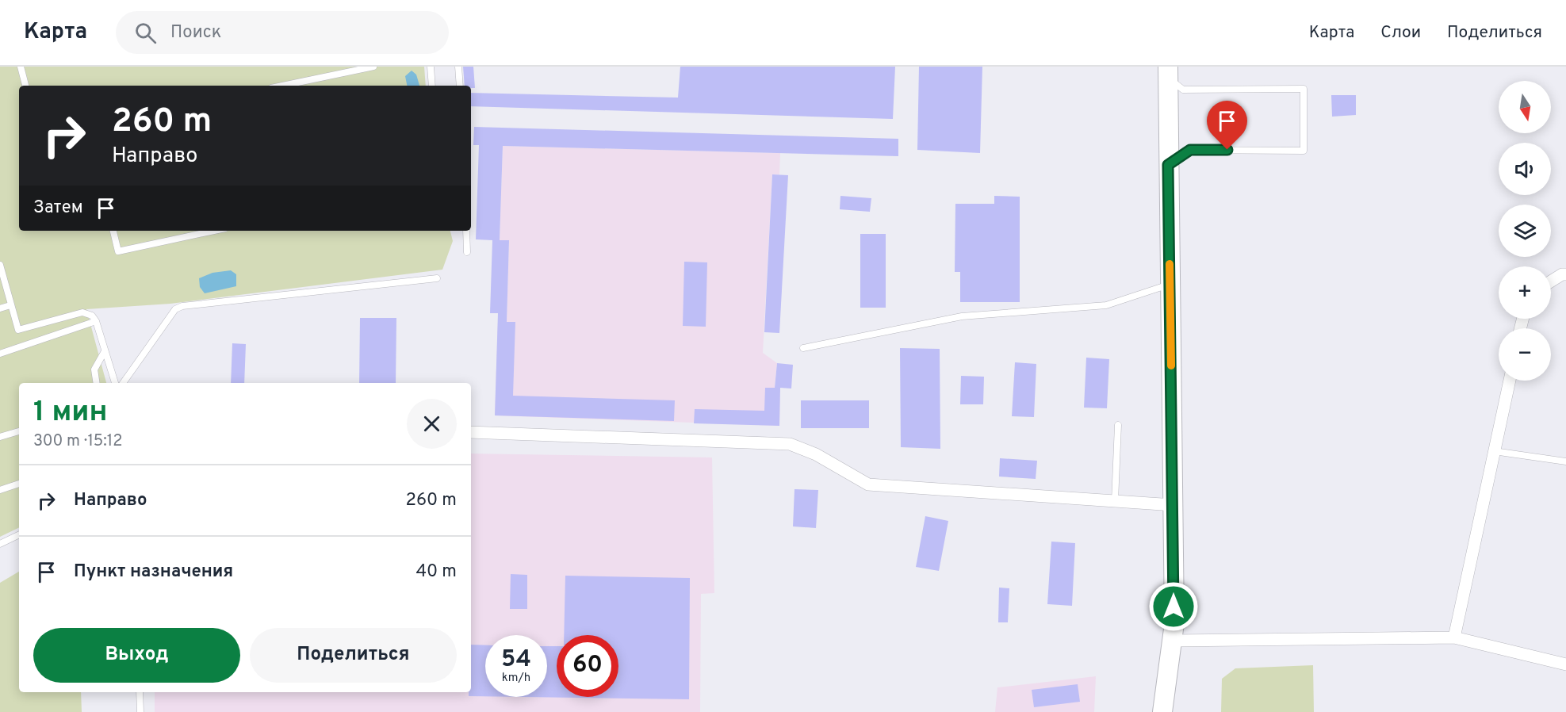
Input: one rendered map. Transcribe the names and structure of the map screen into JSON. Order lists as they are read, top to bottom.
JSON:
{
  "north": "bottom",
  "page": {
    "header": "Карта",
    "search": "Поиск",
    "nav": ["Карта", "Слои", "Поделиться"],
    "map_buttons": ["+", "−"],
    "turn": ["260 m", "Направо"],
    "then": "Затем",
    "heading": ["1 мин", "300 m · 15:12"],
    "list": [
      {
        "name": "Направо",
        "value": "260 m"
      },
      {
        "name": "Пункт назначения",
        "value": "40 m"
      }
    ],
    "buttons": ["Выход", "Поделиться"],
    "speed": "54 km/h",
    "limit": "60"
  }
}
